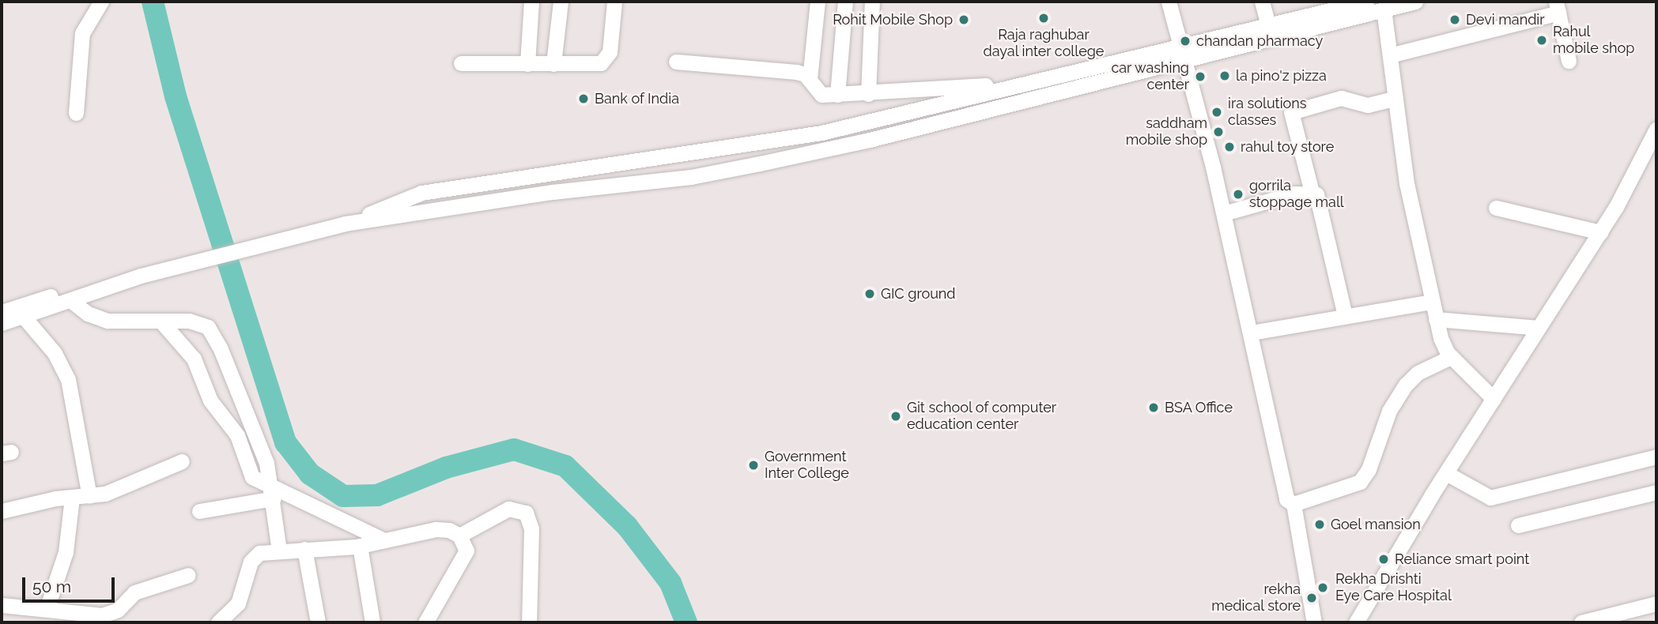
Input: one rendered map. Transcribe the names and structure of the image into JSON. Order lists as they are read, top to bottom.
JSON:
{
  "places": [
    "Raja raghubar dayal inter college",
    "Rohit Mobile Shop",
    "Devi mandir",
    "Rahul mobile shop",
    "chandan pharmacy",
    "la pino'z pizza",
    "car washing center",
    "Bank of India",
    "ira solutions classes",
    "saddham mobile shop",
    "rahul toy store",
    "gorrila stoppage mall",
    "GIC ground",
    "BSA Office",
    "Git school of computer education center",
    "Government Inter College",
    "Goel mansion",
    "Reliance smart point",
    "Rekha Drishti Eye Care Hospital",
    "rekha medical store"
  ],
  "scale_bar": "50 m"
}
